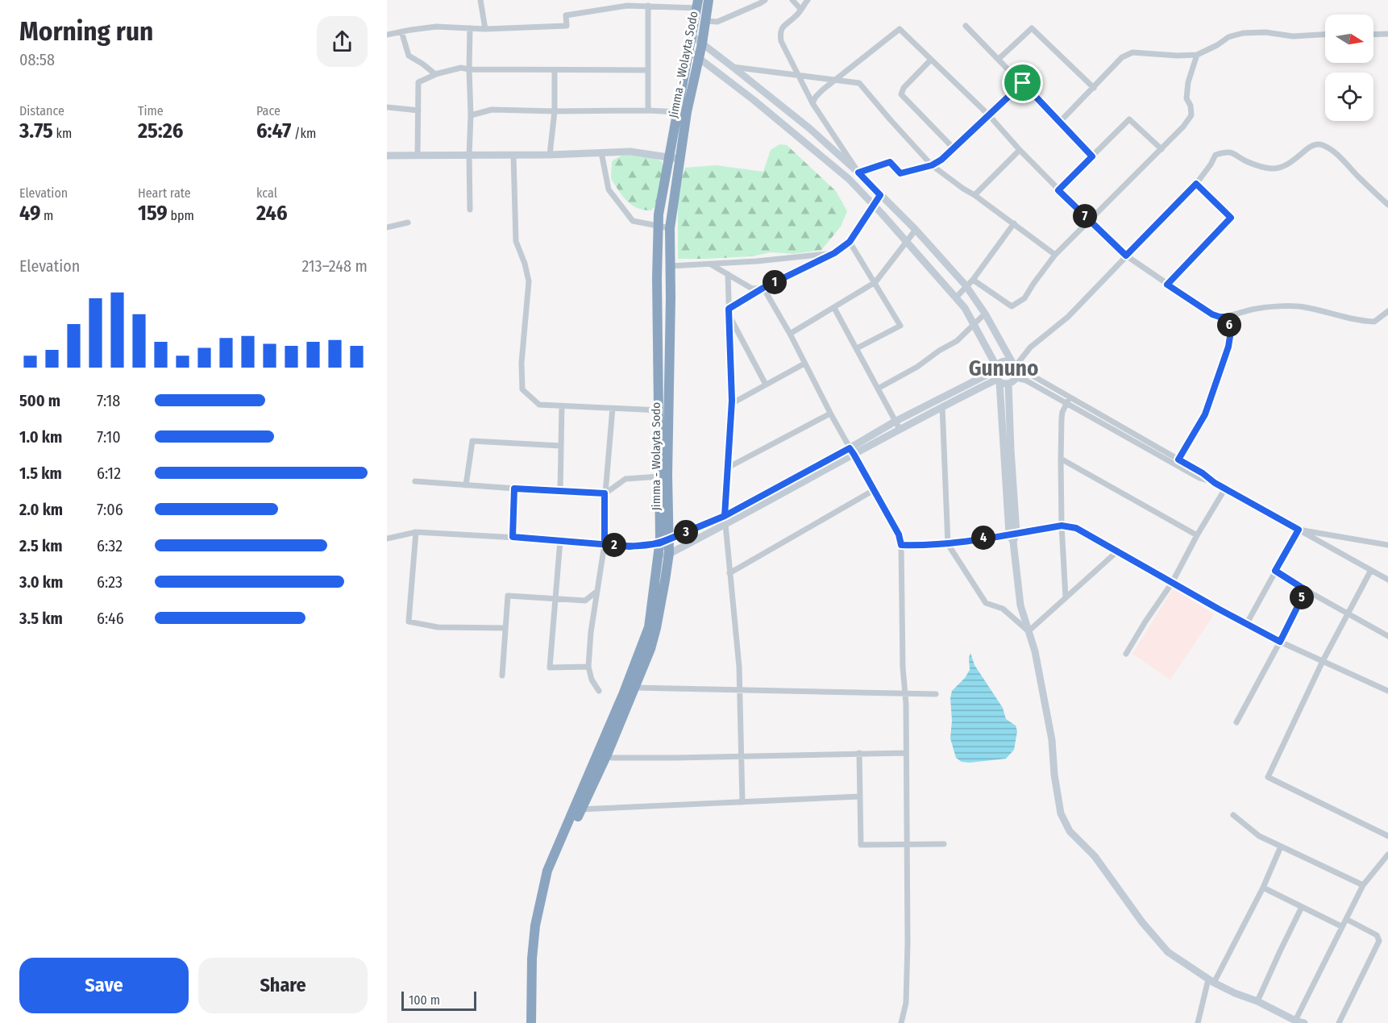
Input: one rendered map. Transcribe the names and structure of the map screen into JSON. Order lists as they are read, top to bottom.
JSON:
{
  "streets": {
    "highway": ["Jimma - Wolayta Sodo"]
  },
  "districts": ["Gununo"],
  "scale_bar": "100 m",
  "north": "right",
  "page": {
    "heading": ["Morning run", "08:58"],
    "stats": [
      ["Distance", "3.75 km"],
      ["Time", "25:26"],
      ["Pace", "6:47 /km"],
      ["Elevation", "49 m"],
      ["Heart rate", "159 bpm"],
      ["kcal", "246"]
    ],
    "pins": [
      "7",
      "1",
      "6",
      "3",
      "4",
      "2",
      "5"
    ],
    "chart": ["Elevation", "213–248 m"],
    "list": [
      {
        "name": "500 m",
        "note": "7:18"
      },
      {
        "name": "1.0 km",
        "note": "7:10"
      },
      {
        "name": "1.5 km",
        "note": "6:12"
      },
      {
        "name": "2.0 km",
        "note": "7:06"
      },
      {
        "name": "2.5 km",
        "note": "6:32"
      },
      {
        "name": "3.0 km",
        "note": "6:23"
      },
      {
        "name": "3.5 km",
        "note": "6:46"
      }
    ],
    "buttons": ["Save", "Share"],
    "scale": "100 m"
  }
}
